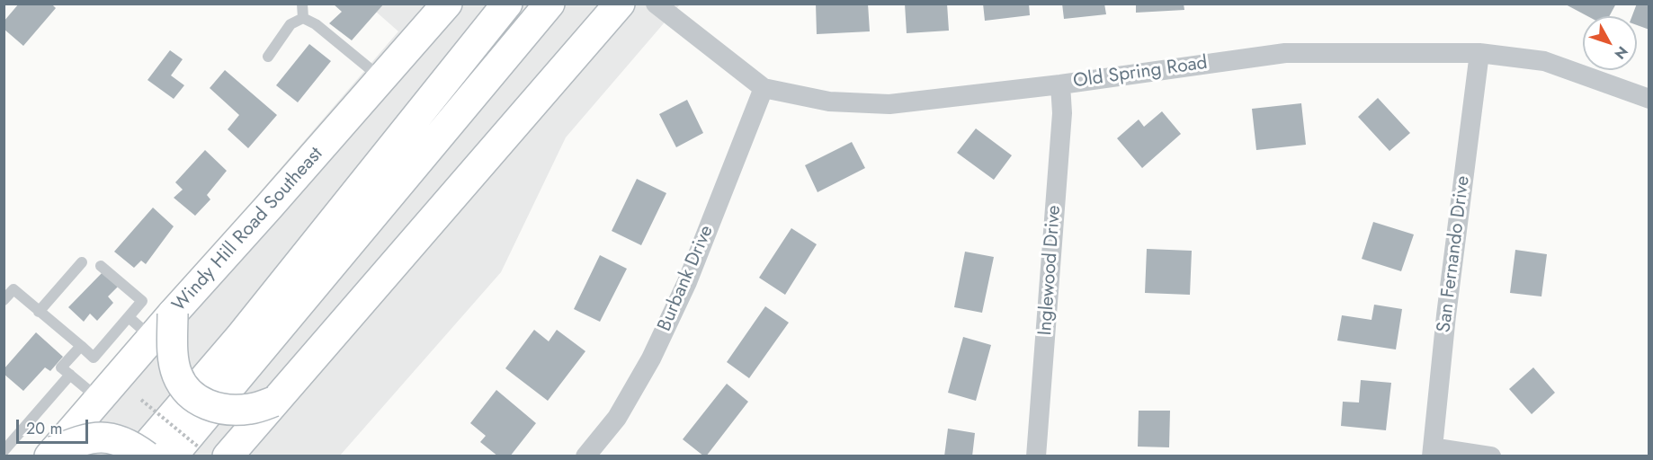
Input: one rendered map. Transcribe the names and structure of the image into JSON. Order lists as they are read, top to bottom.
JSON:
{
  "streets": {
    "street": [
      "Old Spring Road",
      "Windy Hill Road Southeast",
      "San Fernando Drive",
      "Inglewood Drive",
      "Burbank Drive"
    ]
  },
  "crossings": [
    ["Old Spring Road", "San Fernando Drive"],
    ["Old Spring Road", "Inglewood Drive"],
    ["Old Spring Road", "Burbank Drive"]
  ],
  "scale_bar": "20 m",
  "north": "bottom right"
}
